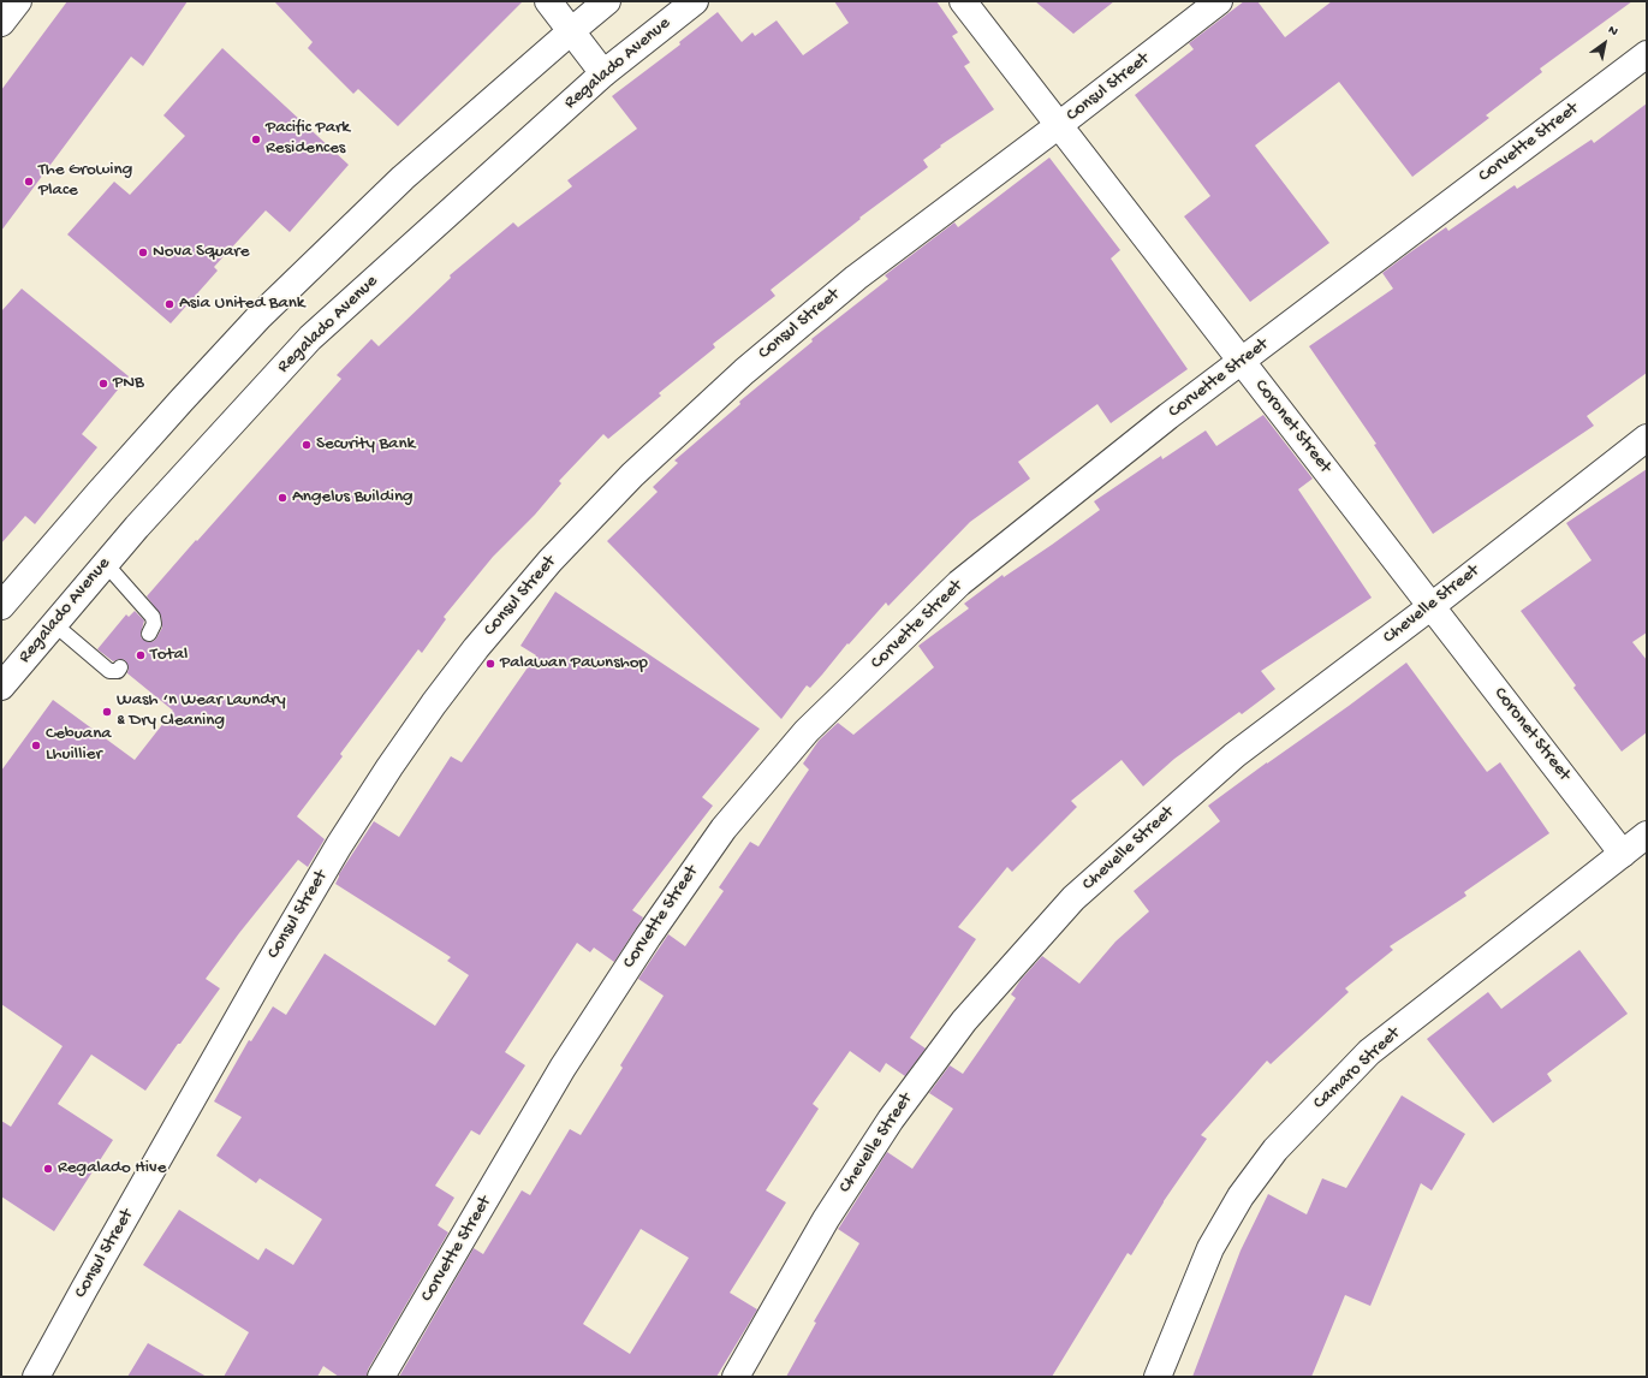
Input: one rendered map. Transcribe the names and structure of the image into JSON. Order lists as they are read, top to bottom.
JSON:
{
  "streets": {
    "street": [
      "Regalado Avenue",
      "Consul Street",
      "Corvette Street",
      "Coronet Street",
      "Chevelle Street",
      "Camaro Street"
    ]
  },
  "crossings": [
    ["Consul Street", "Coronet Street"],
    ["Corvette Street", "Coronet Street"],
    ["Coronet Street", "Chevelle Street"],
    ["Coronet Street", "Camaro Street"]
  ],
  "places": [
    "Pacific Park Residences",
    "The Growing Place",
    "Nova Square",
    "Asia United Bank",
    "PNB",
    "Security Bank",
    "Angelus Building",
    "Total",
    "Palawan Pawnshop",
    "Wash ‘n Wear Laundry & Dry Cleaning",
    "Cebuana Lhuillier",
    "Regalado Hive"
  ],
  "north": "top right"
}
